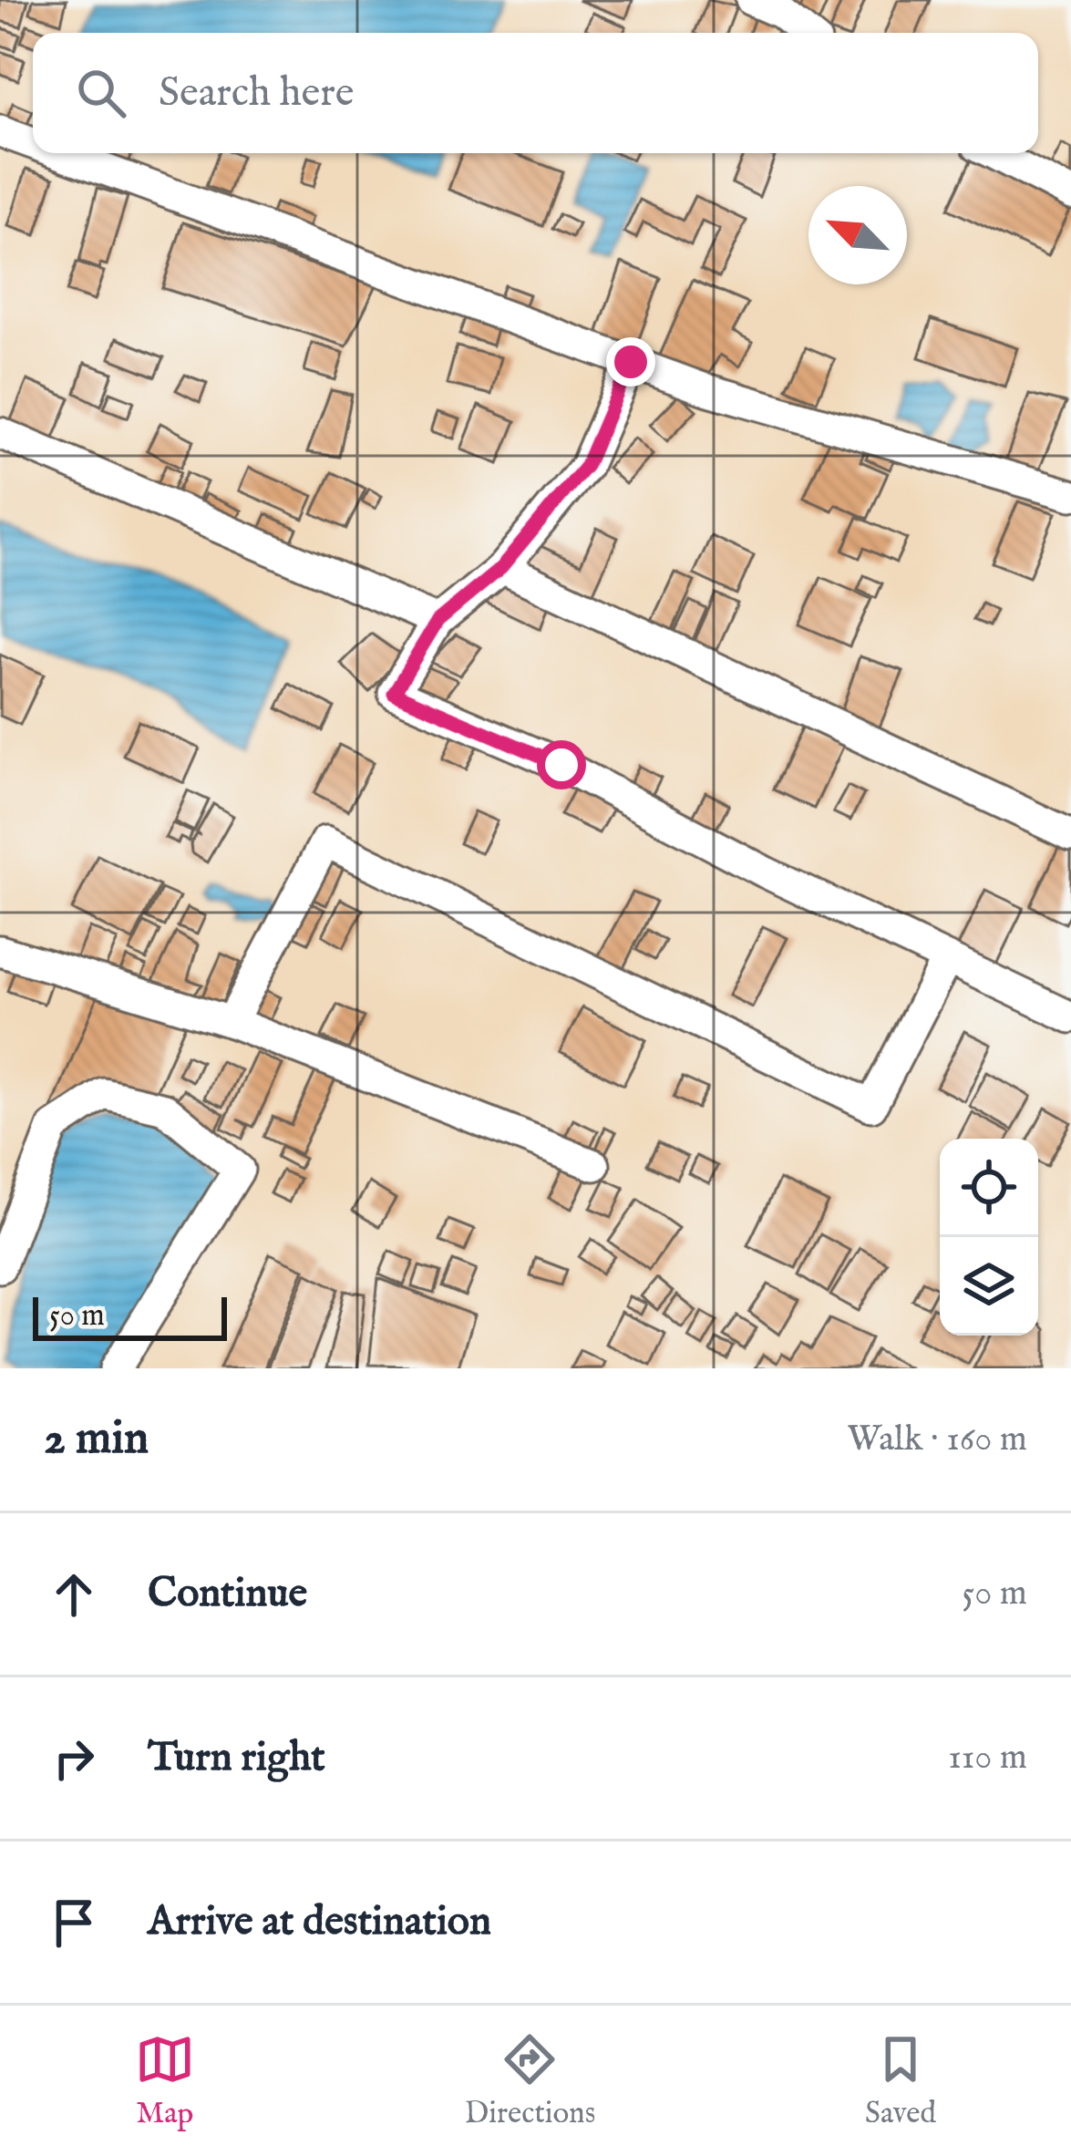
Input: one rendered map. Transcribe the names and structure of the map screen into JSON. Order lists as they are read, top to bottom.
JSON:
{
  "scale_bar": "50 m",
  "north": "top left",
  "page": {
    "search": "Search here",
    "scale": "50 m",
    "heading": ["2 min", "Walk · 160 m"],
    "list": [
      ["Continue", "50 m"],
      ["Turn right", "110 m"],
      "Arrive at destination"
    ],
    "nav": ["Map", "Directions", "Saved"]
  }
}
